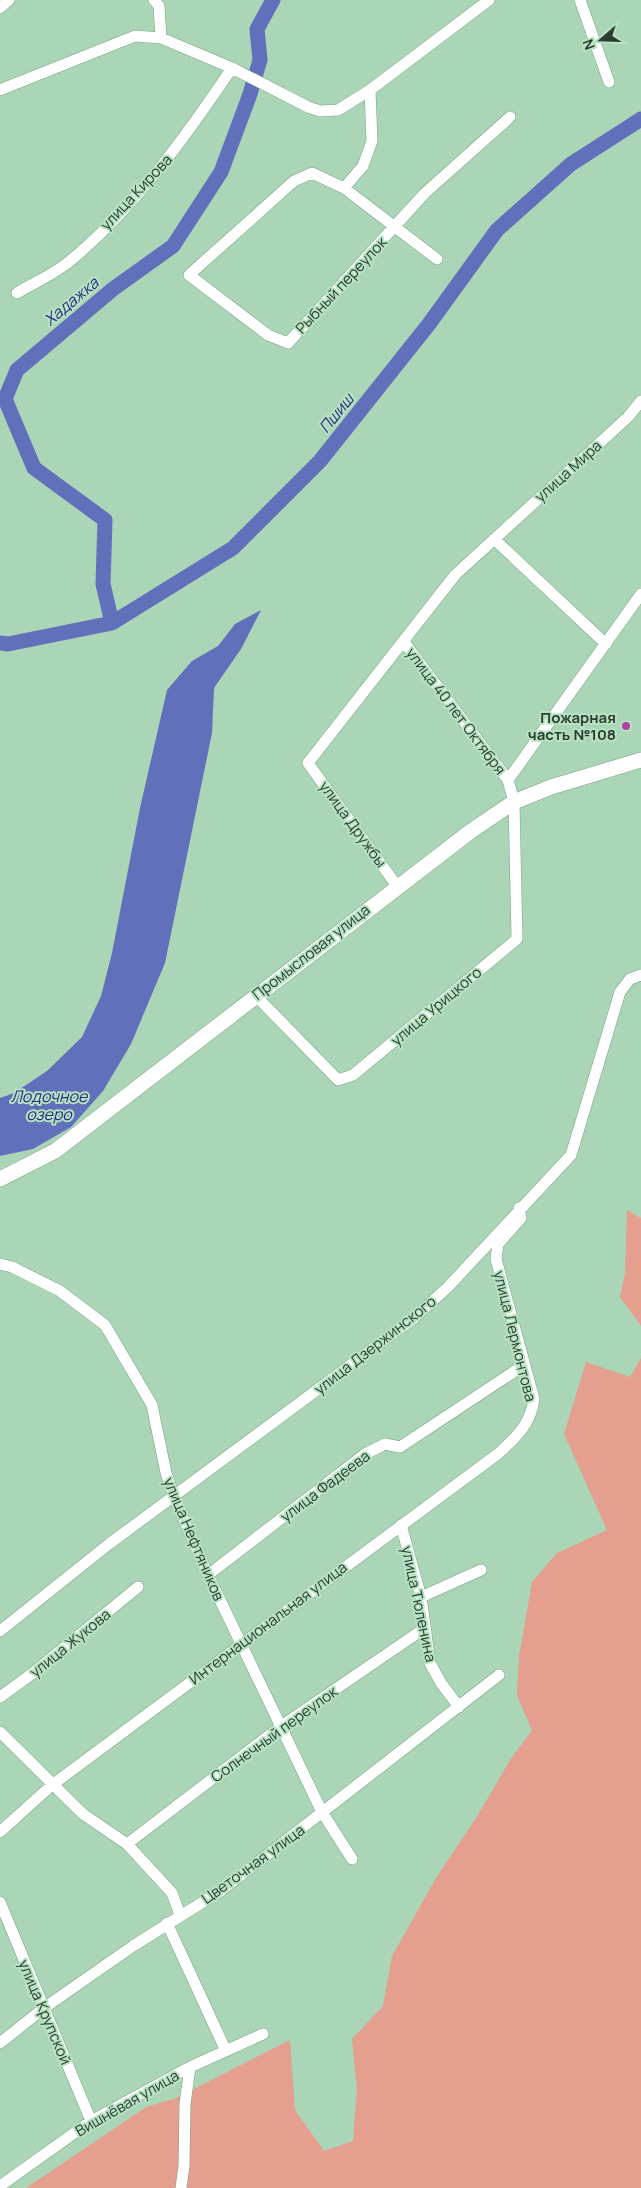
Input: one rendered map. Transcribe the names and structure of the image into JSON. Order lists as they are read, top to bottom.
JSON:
{
  "streets": {
    "main road": ["Промысловая улица"],
    "street": [
      "улица Кирова",
      "Рыбный переулок",
      "улица Мира",
      "улица 40 лет Октября",
      "улица Дружбы",
      "улица Урицкого",
      "улица Лермонтова",
      "улица Дзержинского",
      "улица Фадеева",
      "улица Нефтяников",
      "улица Тюленина",
      "Интернациональная улица",
      "улица Жукова",
      "Солнечный переулок",
      "Цветочная улица",
      "улица Крупской",
      "Вишнёвая улица"
    ]
  },
  "crossings": [
    ["улица Мира", "улица 40 лет Октября"],
    ["улица Мира", "улица Дружбы"],
    ["улица Дружбы", "Промысловая улица"],
    ["Промысловая улица", "улица Урицкого"],
    ["улица Лермонтова", "улица Дзержинского"],
    ["улица Лермонтова", "улица Фадеева"],
    ["улица Лермонтова", "Интернациональная улица"],
    ["улица Дзержинского", "улица Нефтяников"],
    ["улица Фадеева", "улица Нефтяников"],
    ["улица Нефтяников", "Интернациональная улица"],
    ["улица Нефтяников", "Солнечный переулок"],
    ["улица Нефтяников", "Цветочная улица"],
    ["улица Тюленина", "Интернациональная улица"],
    ["улица Тюленина", "Солнечный переулок"],
    ["улица Тюленина", "Цветочная улица"],
    ["Цветочная улица", "улица Крупской"],
    ["улица Крупской", "Вишнёвая улица"]
  ],
  "water": ["Хадажка", "Пшиш", "Лодочное озеро"],
  "places": ["Пожарная часть №108"],
  "north": "left"
}
